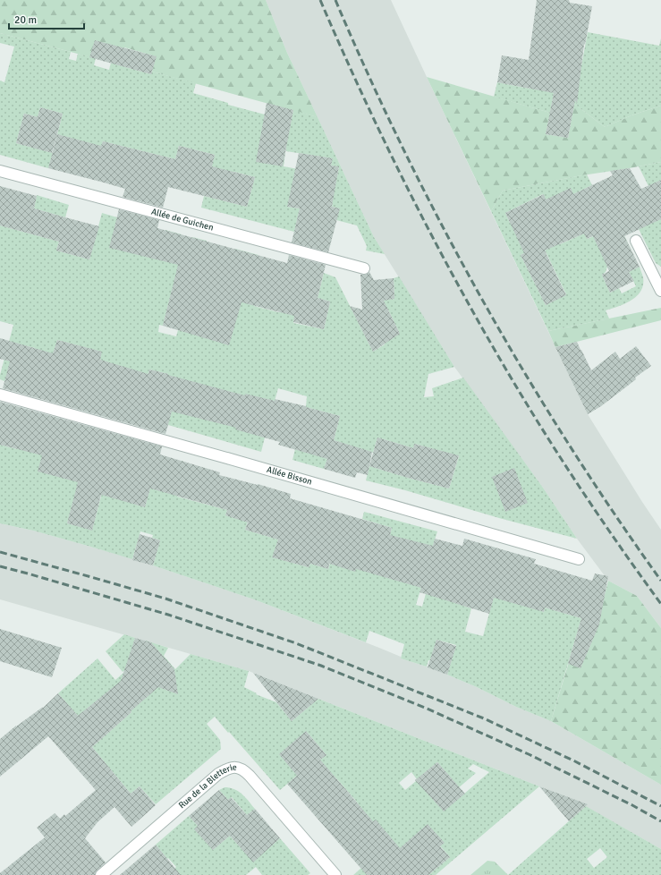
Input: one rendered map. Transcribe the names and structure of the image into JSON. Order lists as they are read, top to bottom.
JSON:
{
  "streets": {
    "street": ["Allée de Guichen", "Allée Bisson", "Rue de la Bletterie"]
  },
  "scale_bar": "20 m"
}
